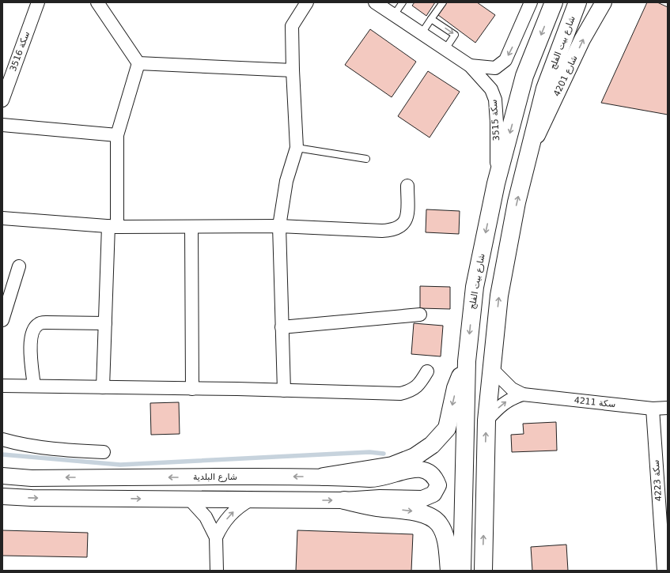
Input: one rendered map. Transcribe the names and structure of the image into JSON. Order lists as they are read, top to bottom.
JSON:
{
  "streets": {
    "main road": ["شارع بيت الفلج"],
    "street": [
      "سكة 3516",
      "شارع 4201",
      "سكة 3515",
      "سكة 4211",
      "شارع البلدية",
      "سكة 4223"
    ]
  },
  "crossings": [
    ["شارع بيت الفلج", "شارع 4201"],
    ["شارع بيت الفلج", "سكة 3515"],
    ["شارع بيت الفلج", "سكة 4211"],
    ["سكة 4211", "سكة 4223"]
  ],
  "one_way": ["شارع 4201"]
}
